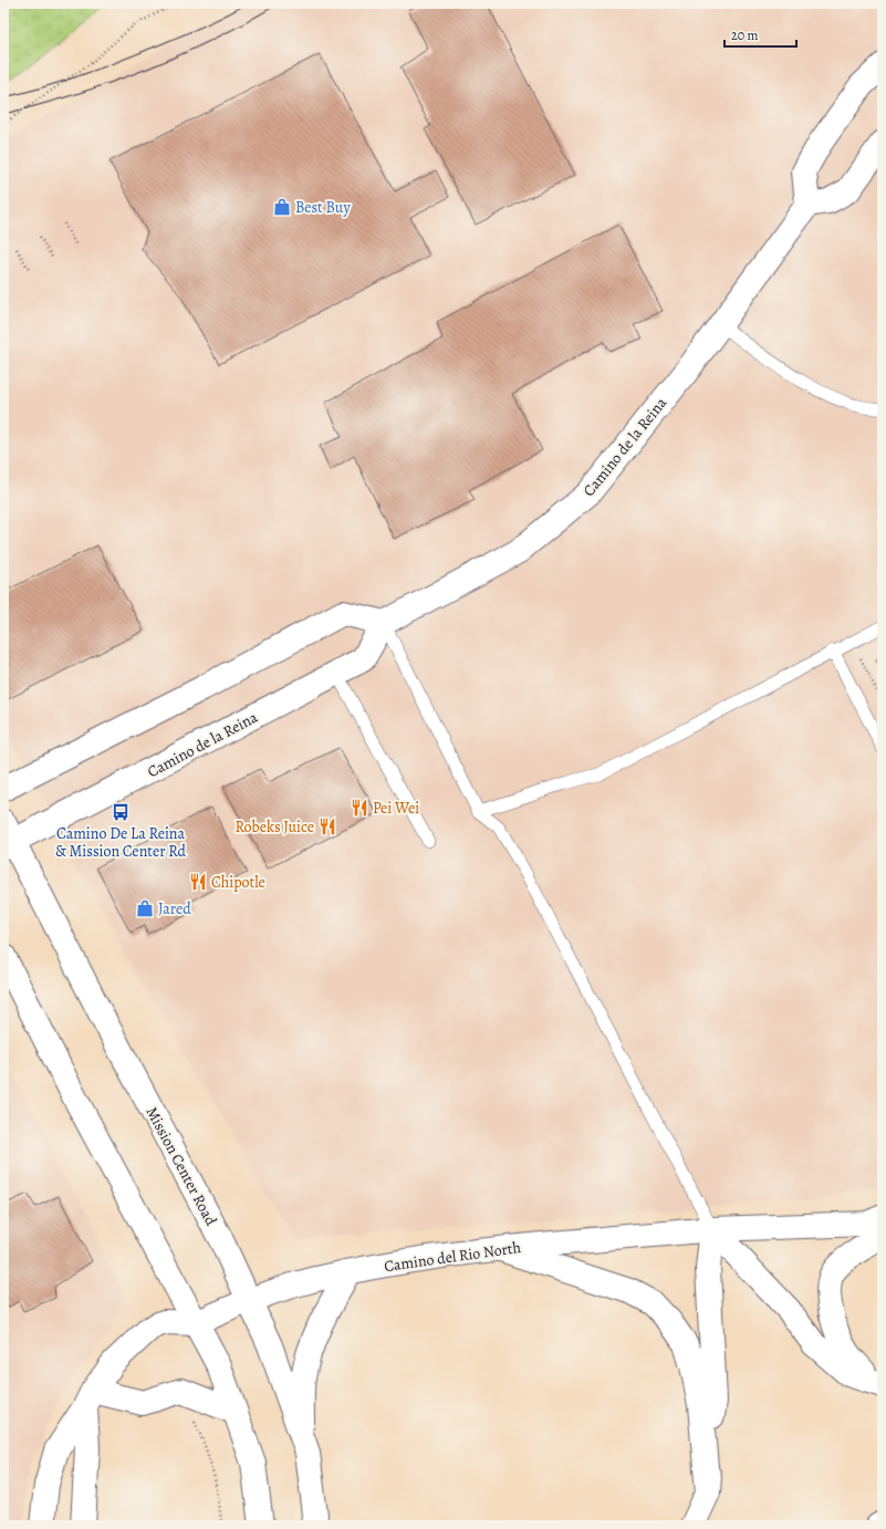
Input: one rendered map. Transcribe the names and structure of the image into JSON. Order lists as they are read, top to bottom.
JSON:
{
  "streets": {
    "main road": ["Camino de la Reina", "Mission Center Road", "Camino del Rio North"]
  },
  "crossings": [
    ["Camino de la Reina", "Mission Center Road"],
    ["Mission Center Road", "Camino del Rio North"]
  ],
  "places": {
    "shop": ["Best Buy", "Jared"],
    "restaurant": ["Pei Wei", "Robeks Juice", "Chipotle"],
    "bus stop": ["Camino De La Reina & Mission Center Rd"]
  },
  "scale_bar": "20 m"
}
